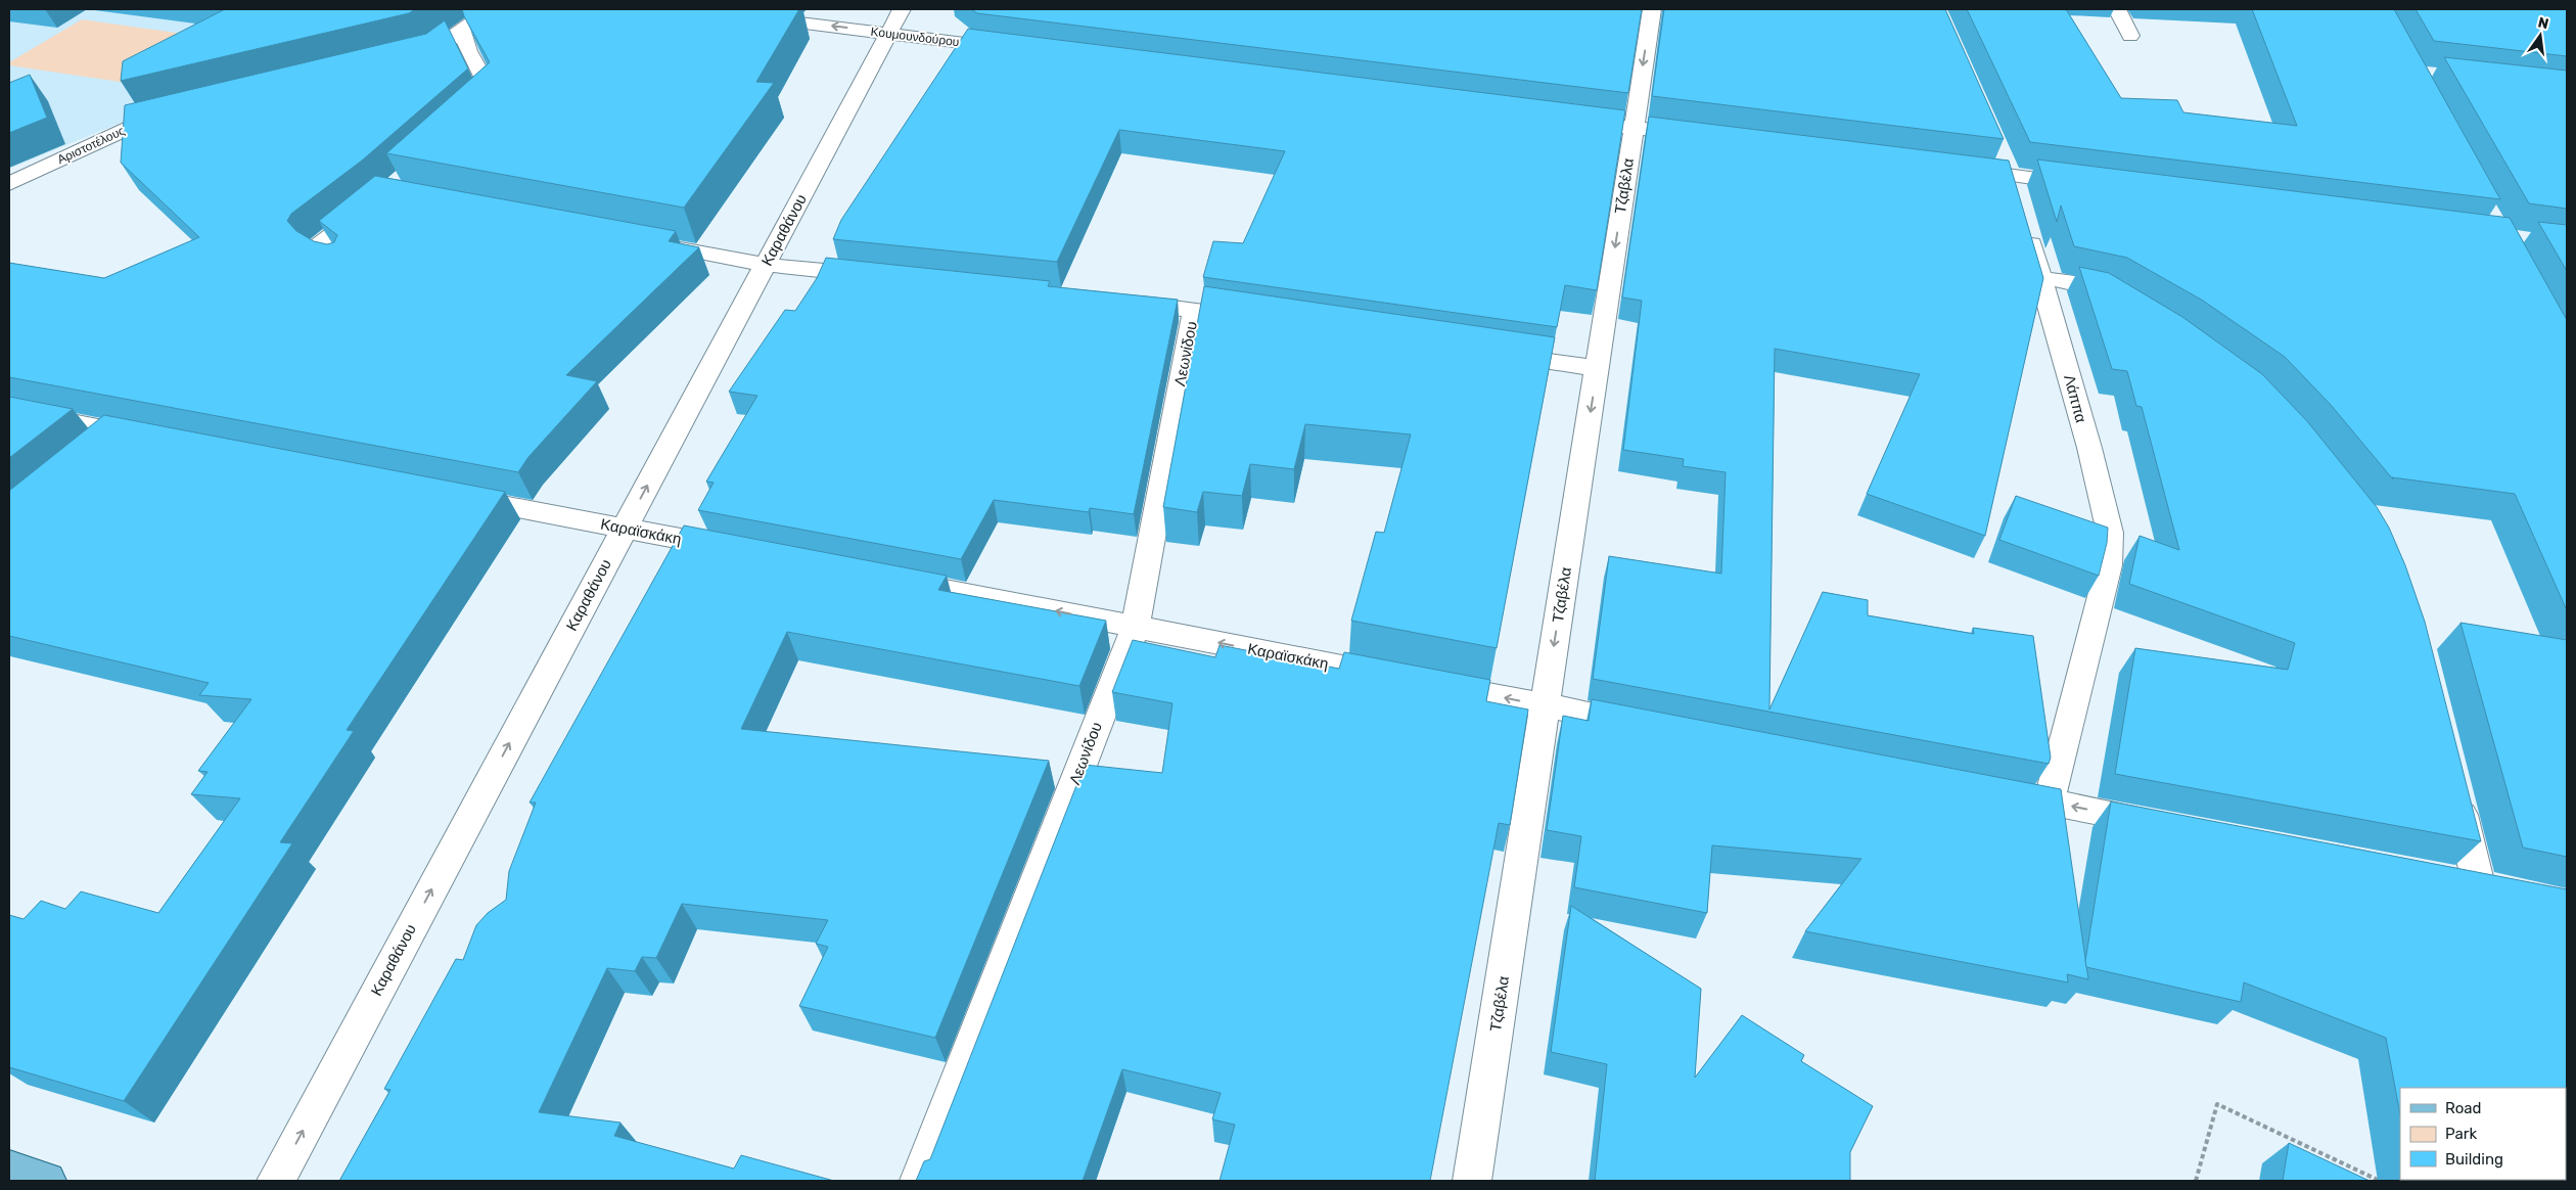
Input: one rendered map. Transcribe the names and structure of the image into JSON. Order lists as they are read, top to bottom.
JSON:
{
  "streets": {
    "street": [
      "Κουμουνδούρου",
      "Αριστοτέλους",
      "Τζαβέλα",
      "Καραθάνου",
      "Λεωνίδου",
      "Λάππα",
      "Καραϊσκάκη"
    ]
  },
  "crossings": [
    ["Κουμουνδούρου", "Καραθάνου"],
    ["Τζαβέλα", "Καραϊσκάκη"],
    ["Καραθάνου", "Καραϊσκάκη"],
    ["Λεωνίδου", "Καραϊσκάκη"]
  ],
  "one_way": ["Τζαβέλα", "Καραθάνου", "Καραϊσκάκη"],
  "legend": ["Road", "Park", "Building"],
  "north": "top"
}
